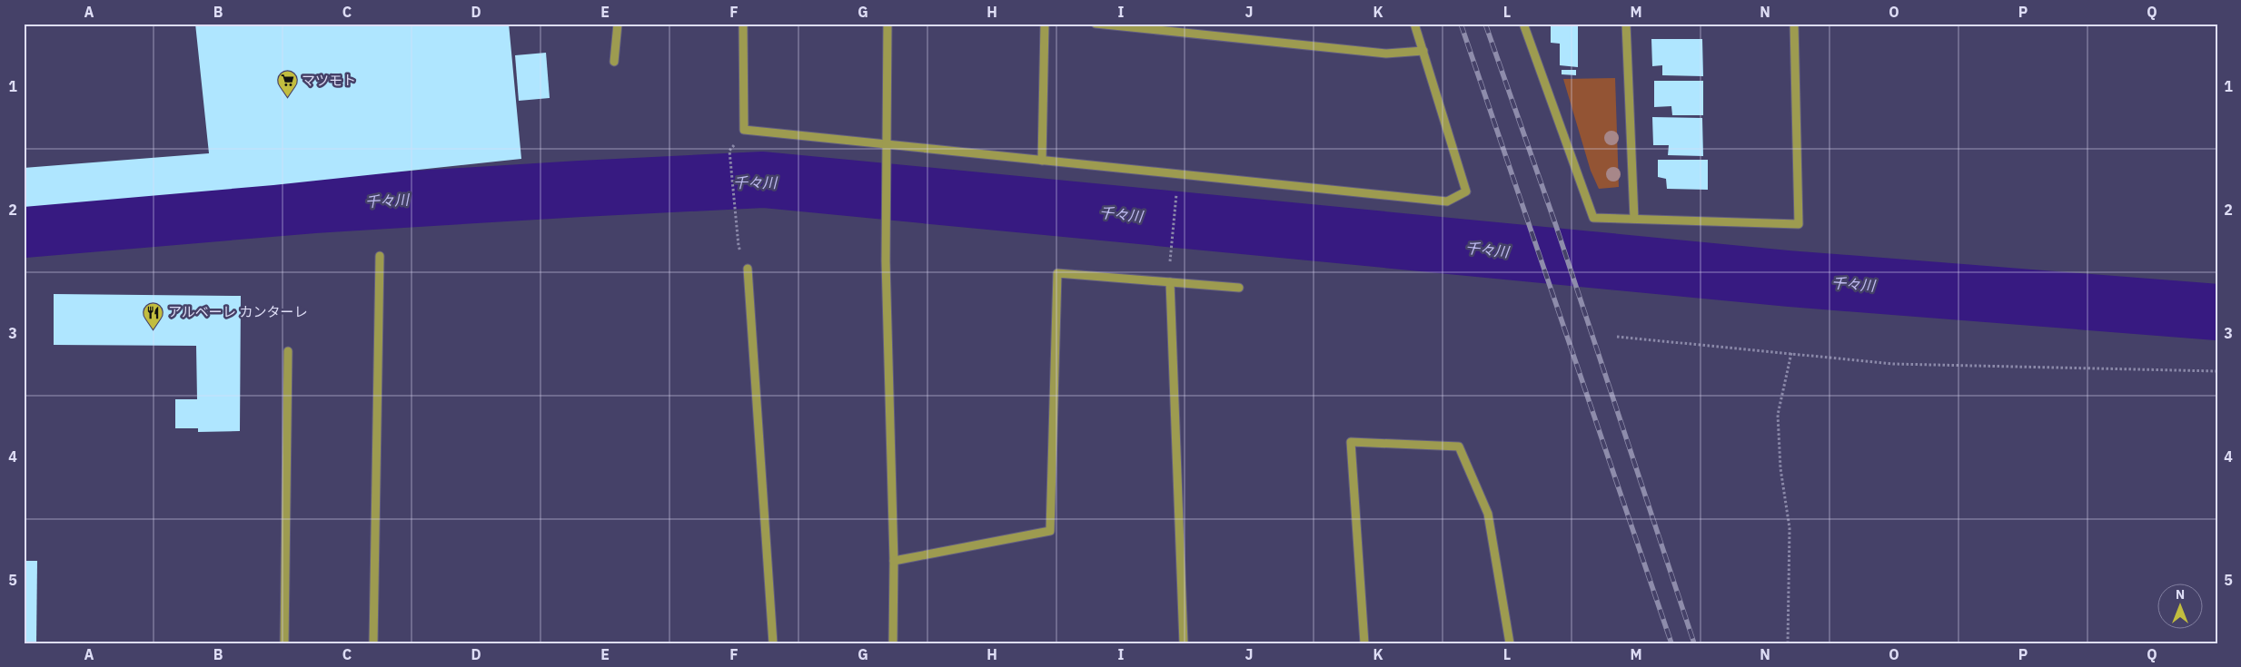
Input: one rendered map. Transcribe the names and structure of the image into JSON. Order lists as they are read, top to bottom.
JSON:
{
  "water": ["千々川"],
  "places": {
    "supermarket": ["マツモト"],
    "restaurant": ["アルベーレ カンターレ"]
  },
  "north": "top",
  "grid": {
    "columns": [
      "A",
      "B",
      "C",
      "D",
      "E",
      "F",
      "G",
      "H",
      "I",
      "J",
      "K",
      "L",
      "M",
      "N",
      "O",
      "P",
      "Q"
    ],
    "rows": [
      "1",
      "2",
      "3",
      "4",
      "5"
    ]
  }
}
